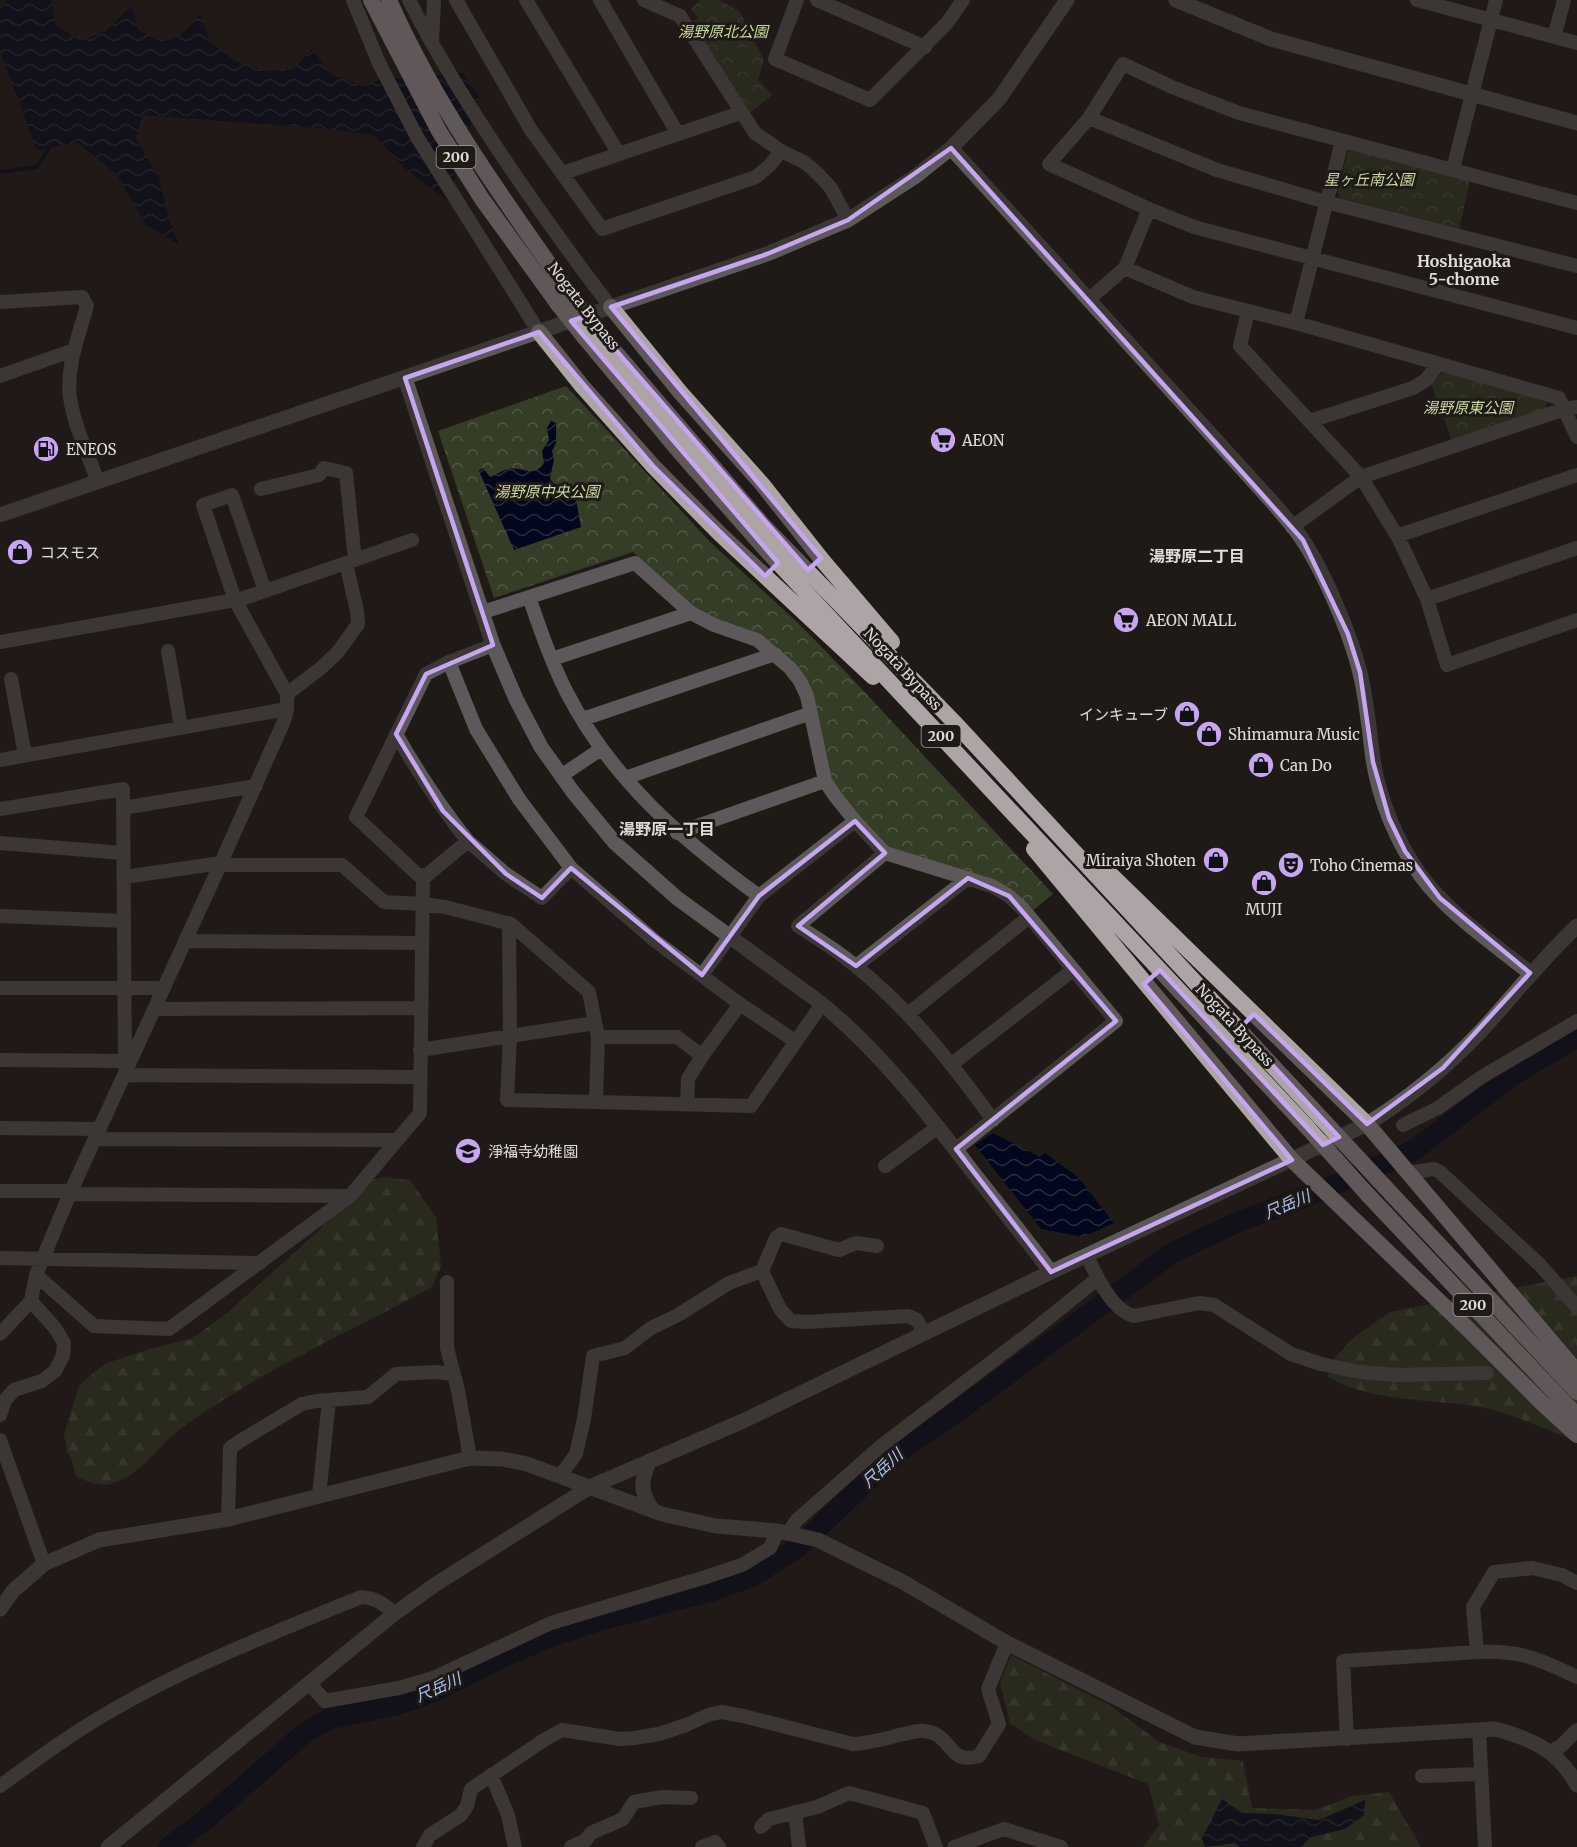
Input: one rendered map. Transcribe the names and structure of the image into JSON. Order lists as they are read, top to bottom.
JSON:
{
  "streets": {
    "highway": ["200", "Nogata Bypass"]
  },
  "districts": ["Hoshigaoka 5-chome", "湯野原二丁目", "湯野原一丁目"],
  "water": ["尺岳川"],
  "parks": [
    "湯野原北公園",
    "星ヶ丘南公園",
    "湯野原東公園",
    "湯野原中央公園"
  ],
  "places": {
    "supermarket": ["AEON", "AEON MALL"],
    "fuel station": ["ENEOS"],
    "shop": [
      "コスモス",
      "インキューブ",
      "Shimamura Music",
      "Can Do",
      "Miraiya Shoten",
      "MUJI"
    ],
    "theatre": ["Toho Cinemas"],
    "school or university": ["淨福寺幼稚園"]
  }
}
